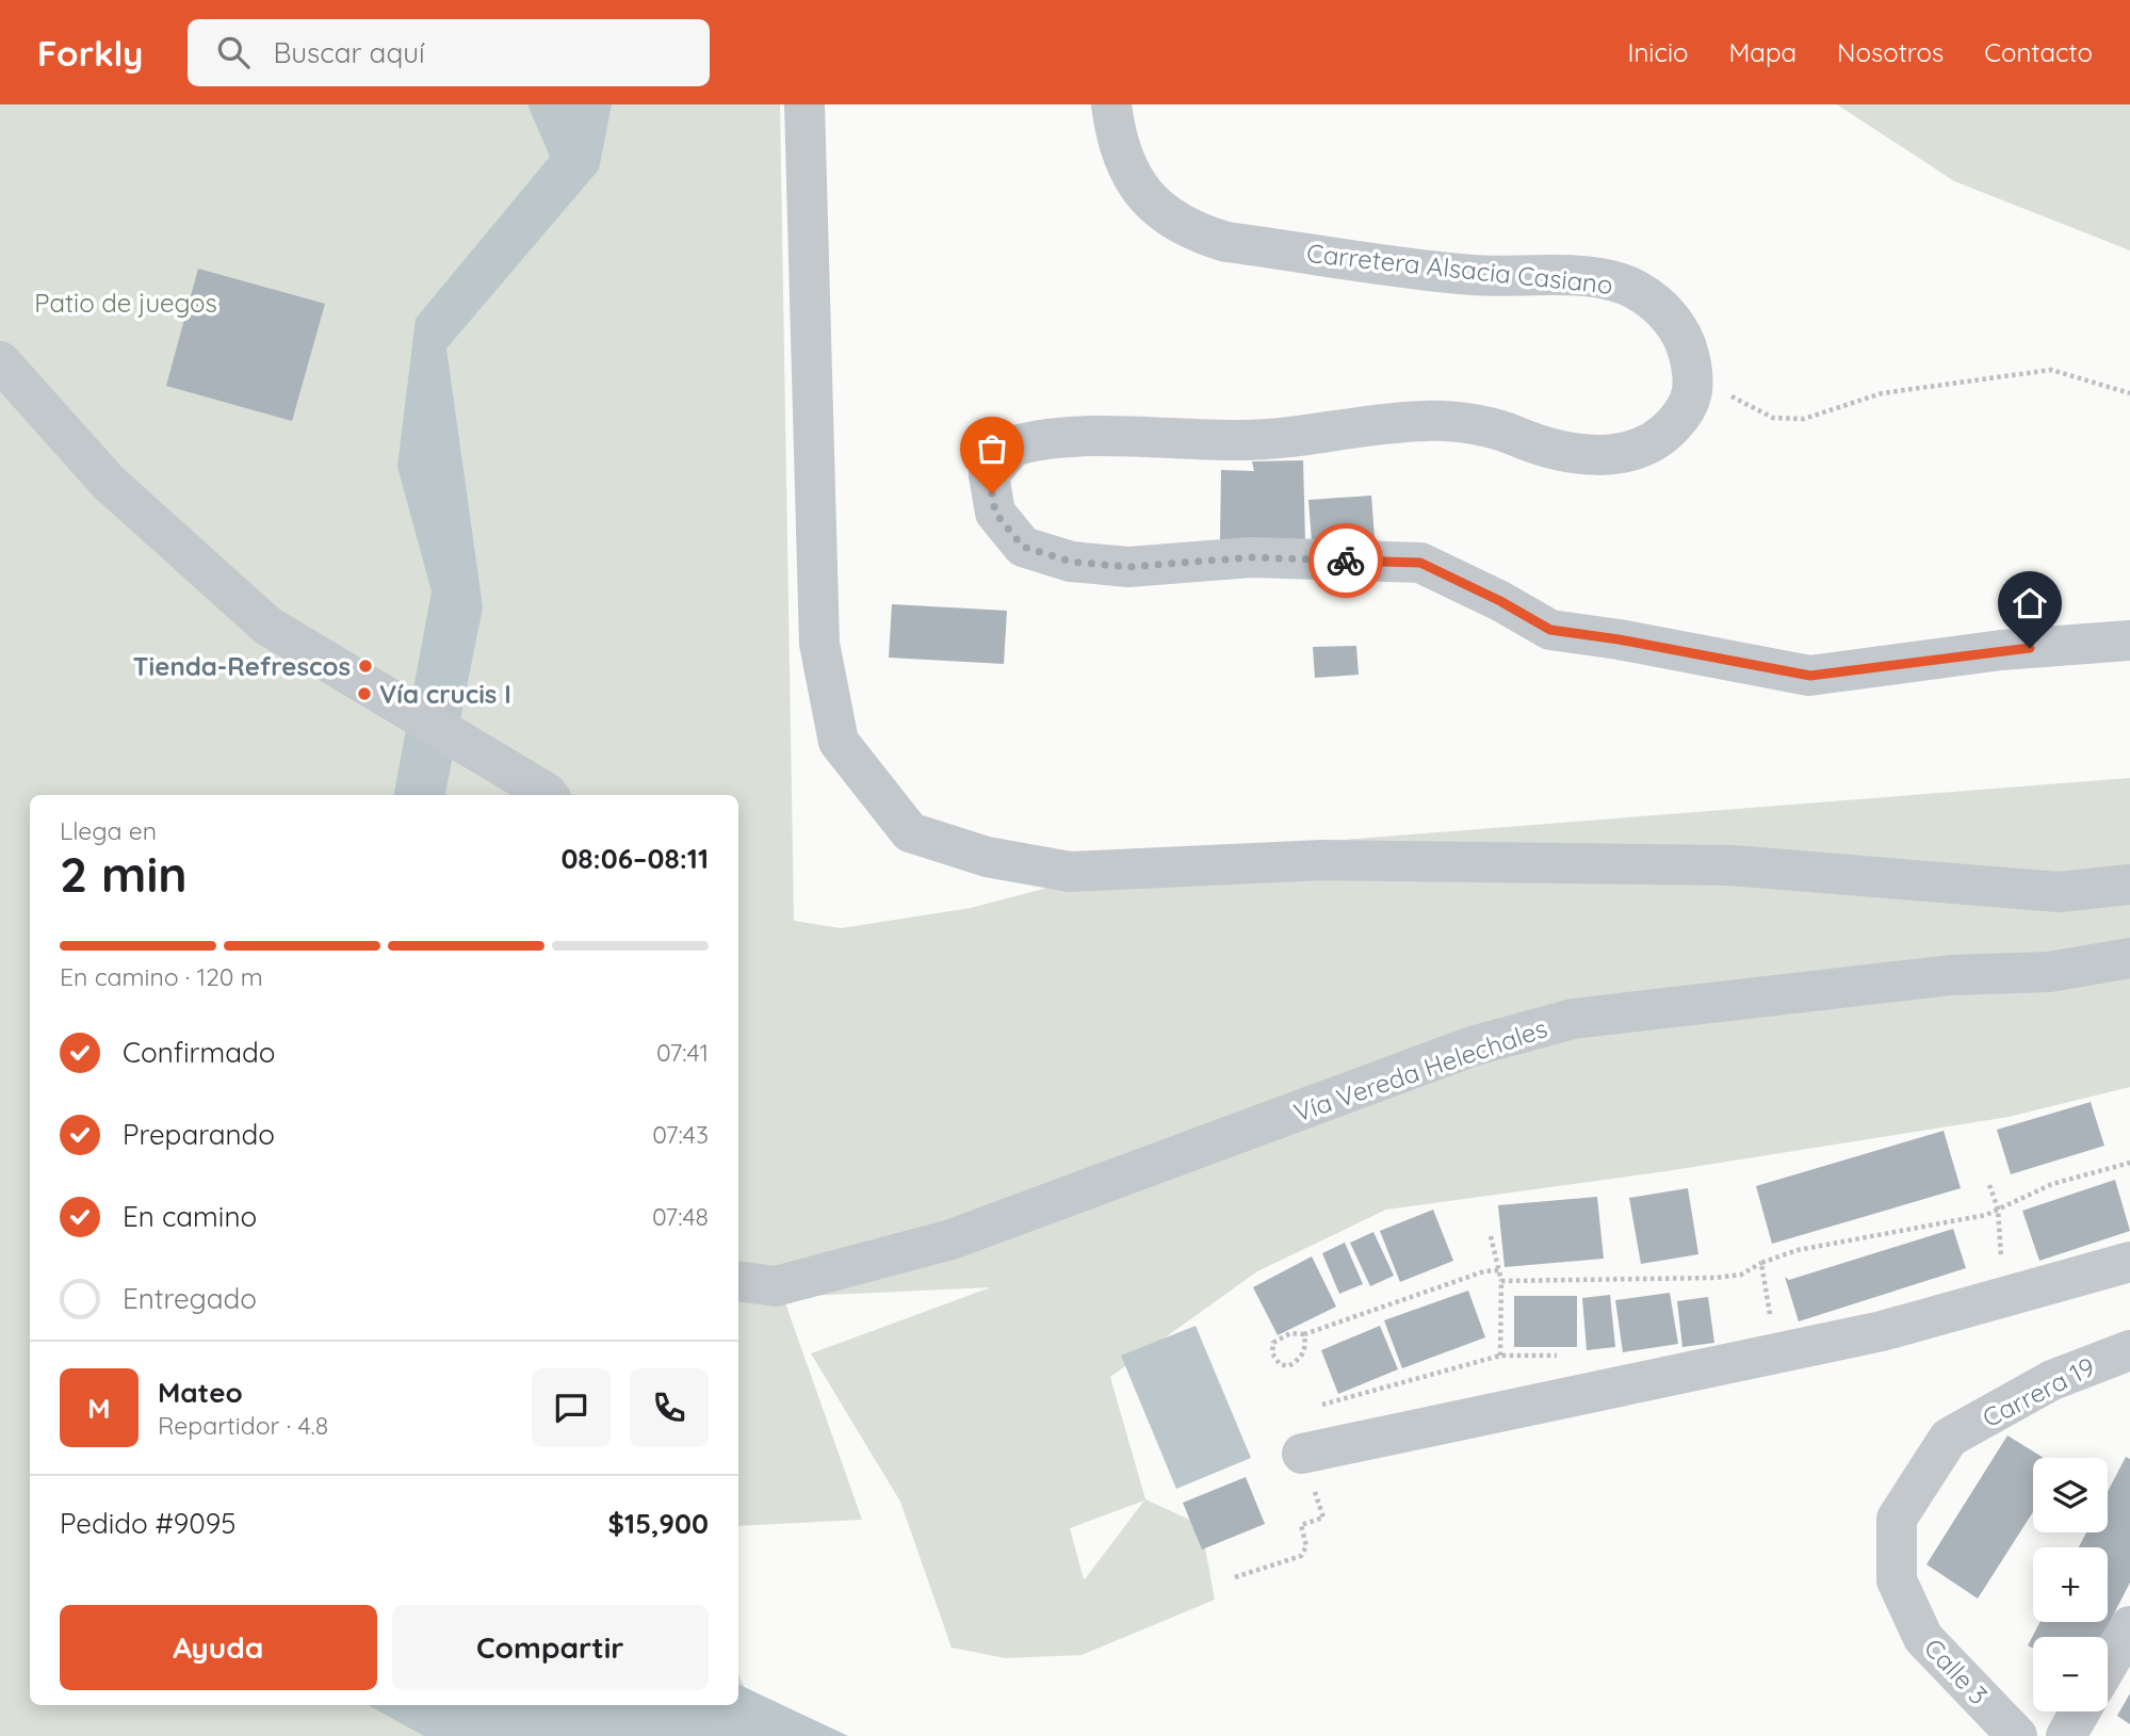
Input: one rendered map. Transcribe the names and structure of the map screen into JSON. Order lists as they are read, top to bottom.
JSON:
{
  "streets": {
    "street": [
      "Carretera Alsacia Casiano",
      "Vía Vereda Helechales",
      "Carrera 19",
      "Calle 3"
    ]
  },
  "crossings": [
    ["Carrera 19", "Calle 3"]
  ],
  "parks": ["Patio de juegos"],
  "places": ["Tienda-Refrescos", "Vía crucis I"],
  "page": {
    "header": "Forkly",
    "search": "Buscar aquí",
    "nav": [
      "Inicio",
      "Mapa",
      "Nosotros",
      "Contacto"
    ],
    "heading": ["2 min", "Llega en", "08:06–08:11"],
    "panel": [
      "Mateo",
      "Repartidor · 4.8",
      "Pedido #9095",
      "$15,900"
    ],
    "bar": "En camino · 120 m",
    "list": [
      ["Confirmado", "07:41"],
      ["Preparando", "07:43"],
      ["En camino", "07:48"],
      "Entregado"
    ],
    "round": "M",
    "map_buttons": ["+", "−"],
    "buttons": ["Ayuda", "Compartir"]
  }
}
